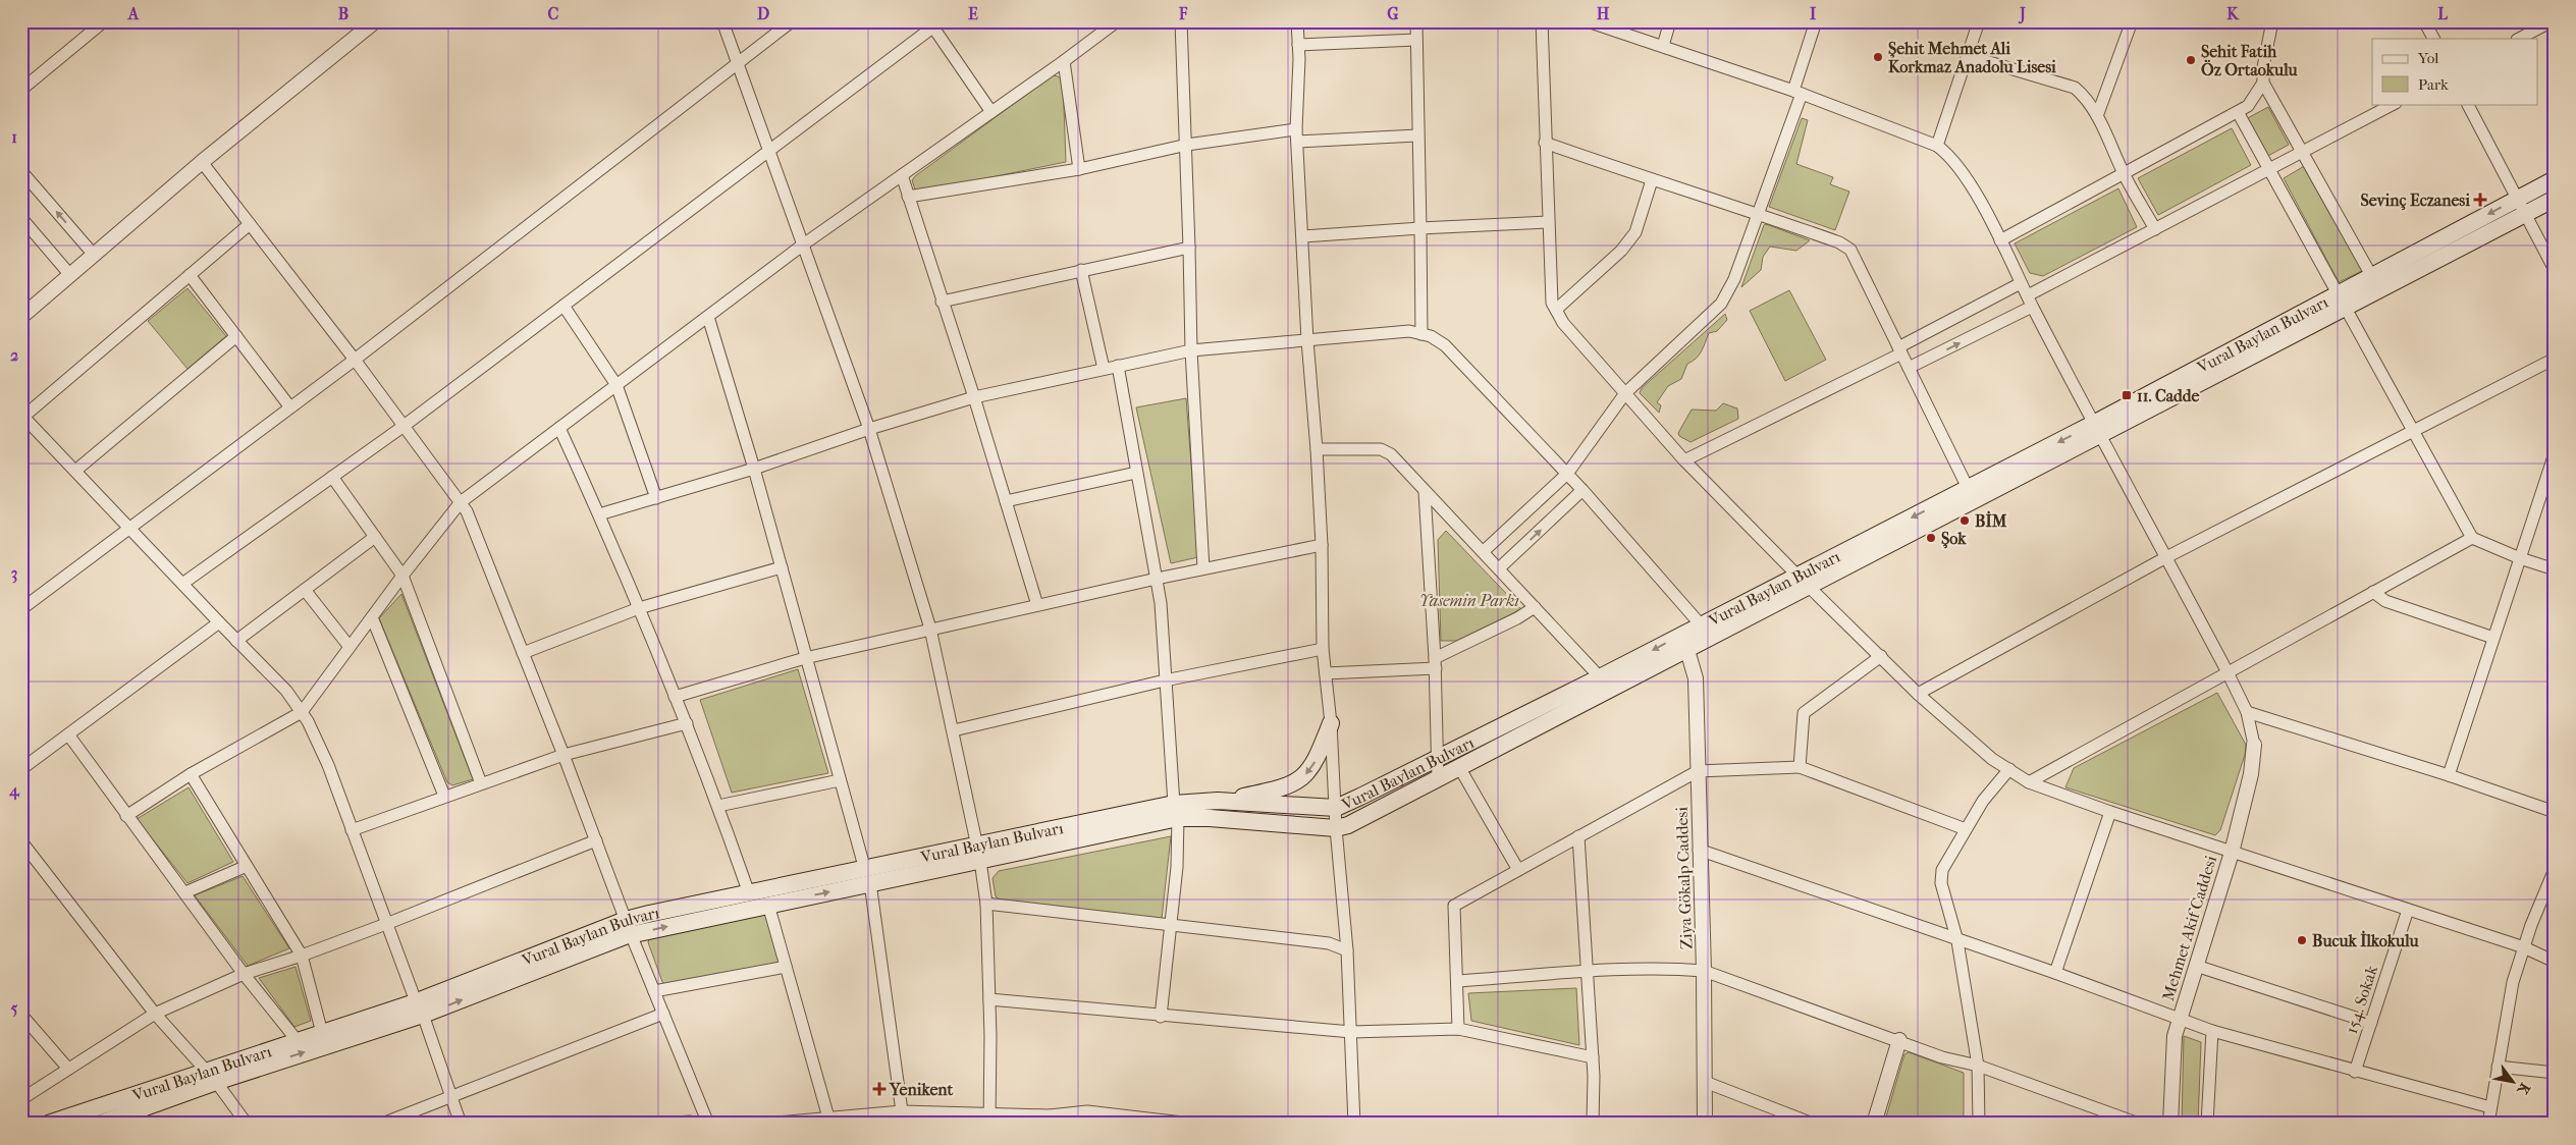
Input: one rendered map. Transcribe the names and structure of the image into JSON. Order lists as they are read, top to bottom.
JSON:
{
  "streets": {
    "main road": ["Vural Baylan Bulvarı"],
    "street": ["Ziya Gökalp Caddesi", "Mehmet Akif Caddesi", "154. Sokak"]
  },
  "crossings": [
    ["Vural Baylan Bulvarı", "Ziya Gökalp Caddesi"]
  ],
  "parks": ["Yasemin Parkı"],
  "places": {
    "other": [
      "Şehit Mehmet Ali Korkmaz Anadolu Lisesi",
      "Şehit Fatih Öz Ortaokulu",
      "BİM",
      "Şok",
      "Bucuk İlkokulu"
    ],
    "health": ["Sevinç Eczanesi", "Yenikent"],
    "transit": ["11. Cadde"]
  },
  "legend": ["Yol", "Park"],
  "north": "bottom right",
  "grid": {
    "columns": [
      "A",
      "B",
      "C",
      "D",
      "E",
      "F",
      "G",
      "H",
      "I",
      "J",
      "K",
      "L"
    ],
    "rows": [
      "1",
      "2",
      "3",
      "4",
      "5"
    ]
  }
}
